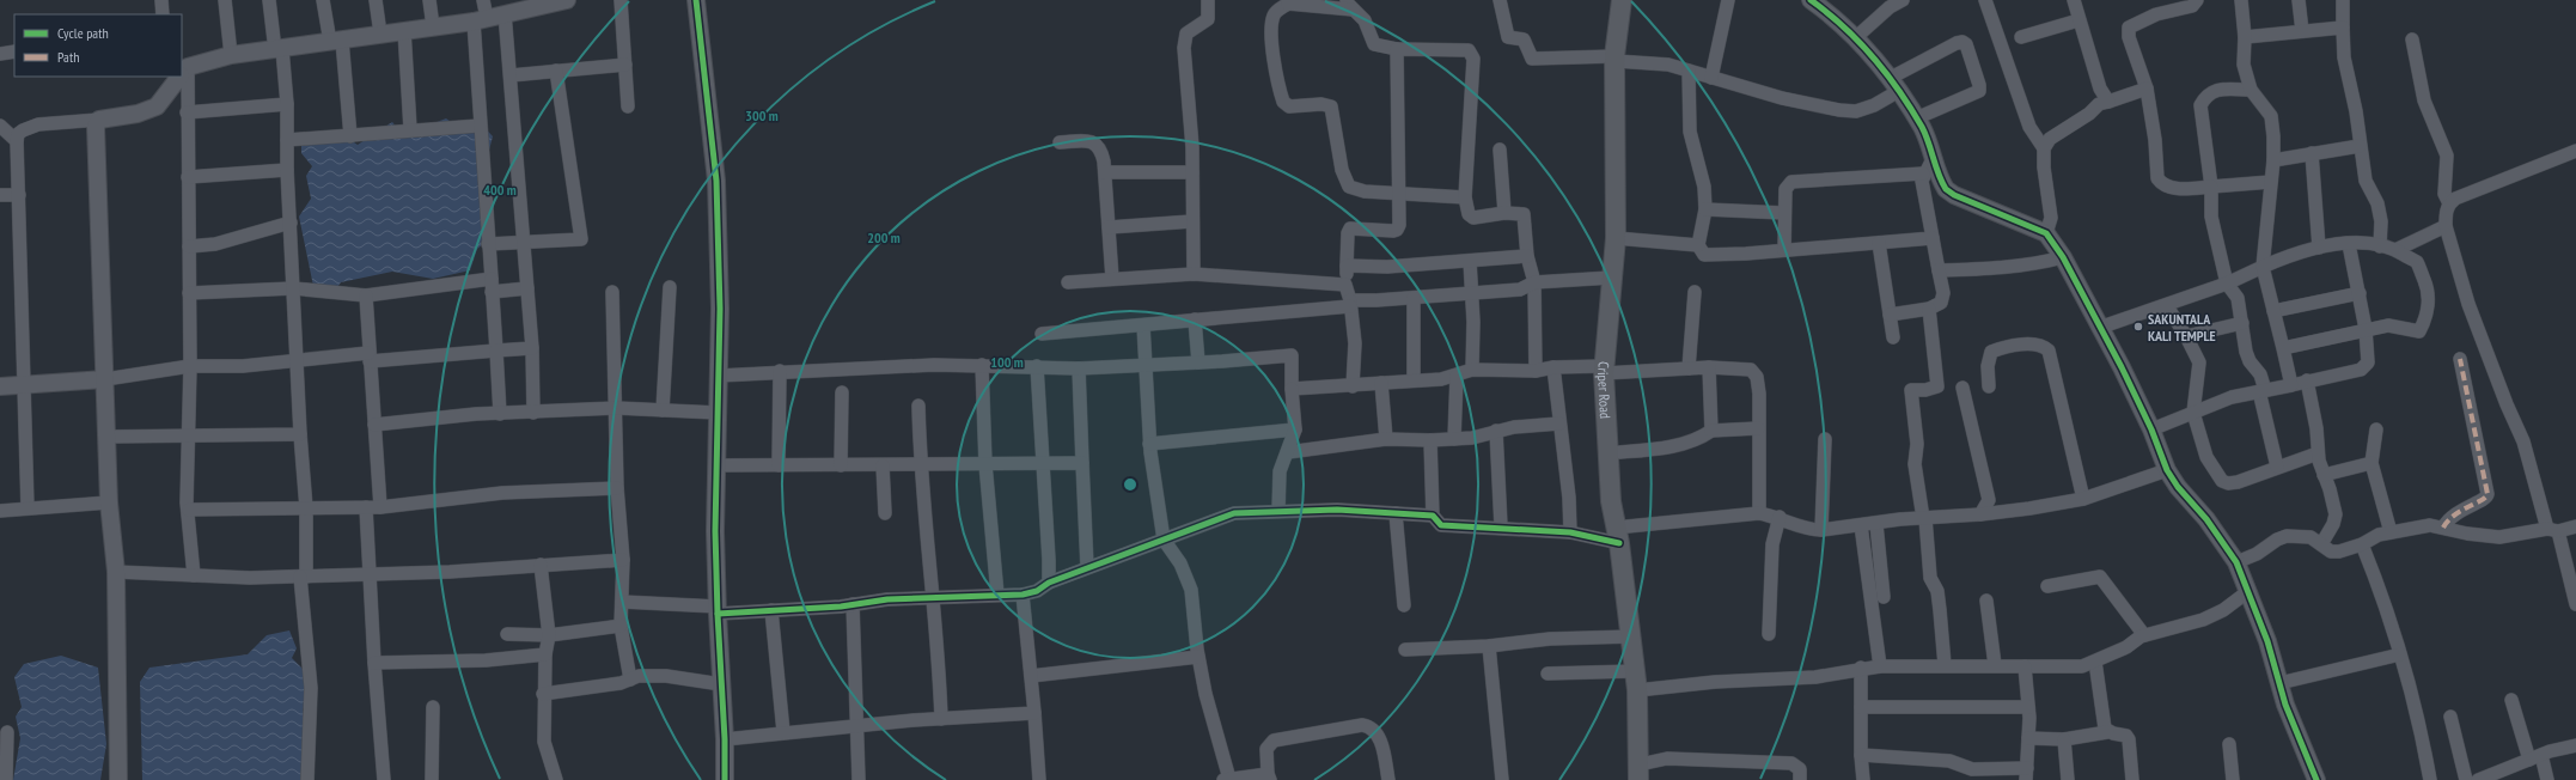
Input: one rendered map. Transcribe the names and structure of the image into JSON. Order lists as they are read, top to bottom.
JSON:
{
  "streets": {
    "main road": ["Criper Road"]
  },
  "places": ["SAKUNTALA KALI TEMPLE"],
  "legend": ["Cycle path", "Path"],
  "rings": [
    "300 m",
    "400 m",
    "200 m",
    "100 m"
  ]
}
